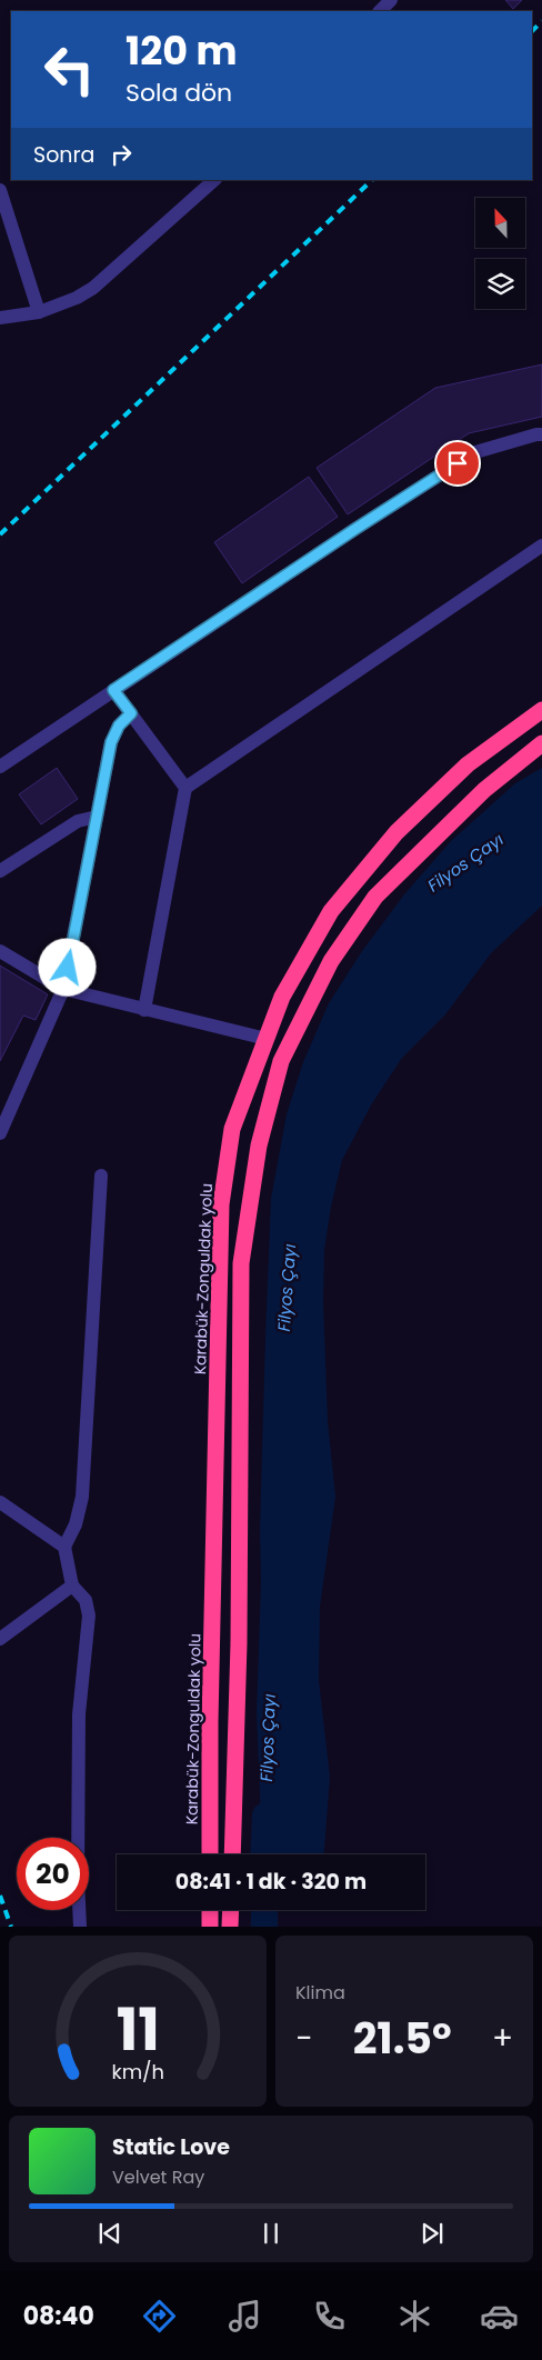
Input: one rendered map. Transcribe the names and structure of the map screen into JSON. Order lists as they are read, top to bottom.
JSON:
{
  "streets": {
    "highway": ["Karabük-Zonguldak yolu"]
  },
  "water": ["Filyos Çayı"],
  "north": "top",
  "page": {
    "turn": ["120 m", "Sola dön"],
    "then": "Sonra",
    "limit": "20",
    "trip": "08:41 · 1 dk · 320 m",
    "tile": "Klima",
    "heat": ["−", "21.5°", "+"],
    "song": ["Static Love", "Velvet Ray"],
    "tabs": "08:40",
    "gauge": ["11", "km/h"]
  }
}
